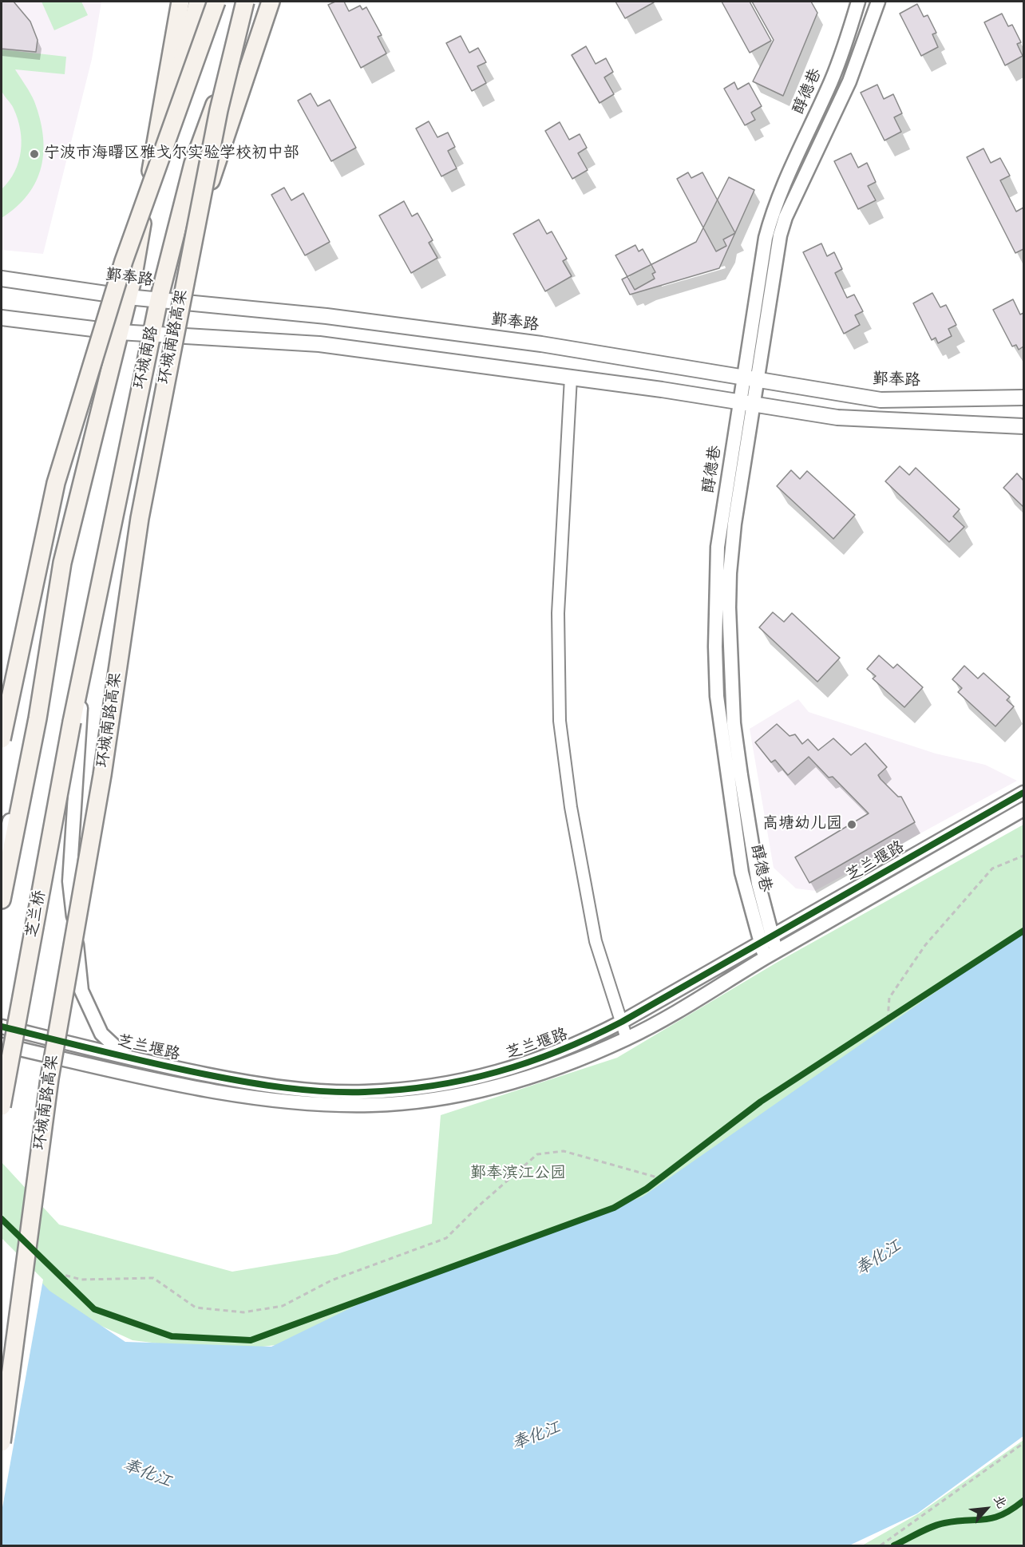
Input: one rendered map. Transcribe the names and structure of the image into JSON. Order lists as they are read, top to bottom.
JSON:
{
  "streets": {
    "main road": [
      "鄞奉路",
      "环城南路高架",
      "环城南路",
      "芝兰桥"
    ],
    "street": ["醇德巷", "芝兰堰路"]
  },
  "crossings": [
    ["醇德巷", "鄞奉路"],
    ["醇德巷", "芝兰堰路"],
    ["鄞奉路", "环城南路"],
    ["环城南路", "芝兰桥"]
  ],
  "water": ["奉化江"],
  "parks": ["鄞奉滨江公园"],
  "places": ["宁波市海曙区雅戈尔实验学校初中部", "高塘幼儿园"],
  "north": "top right"
}
